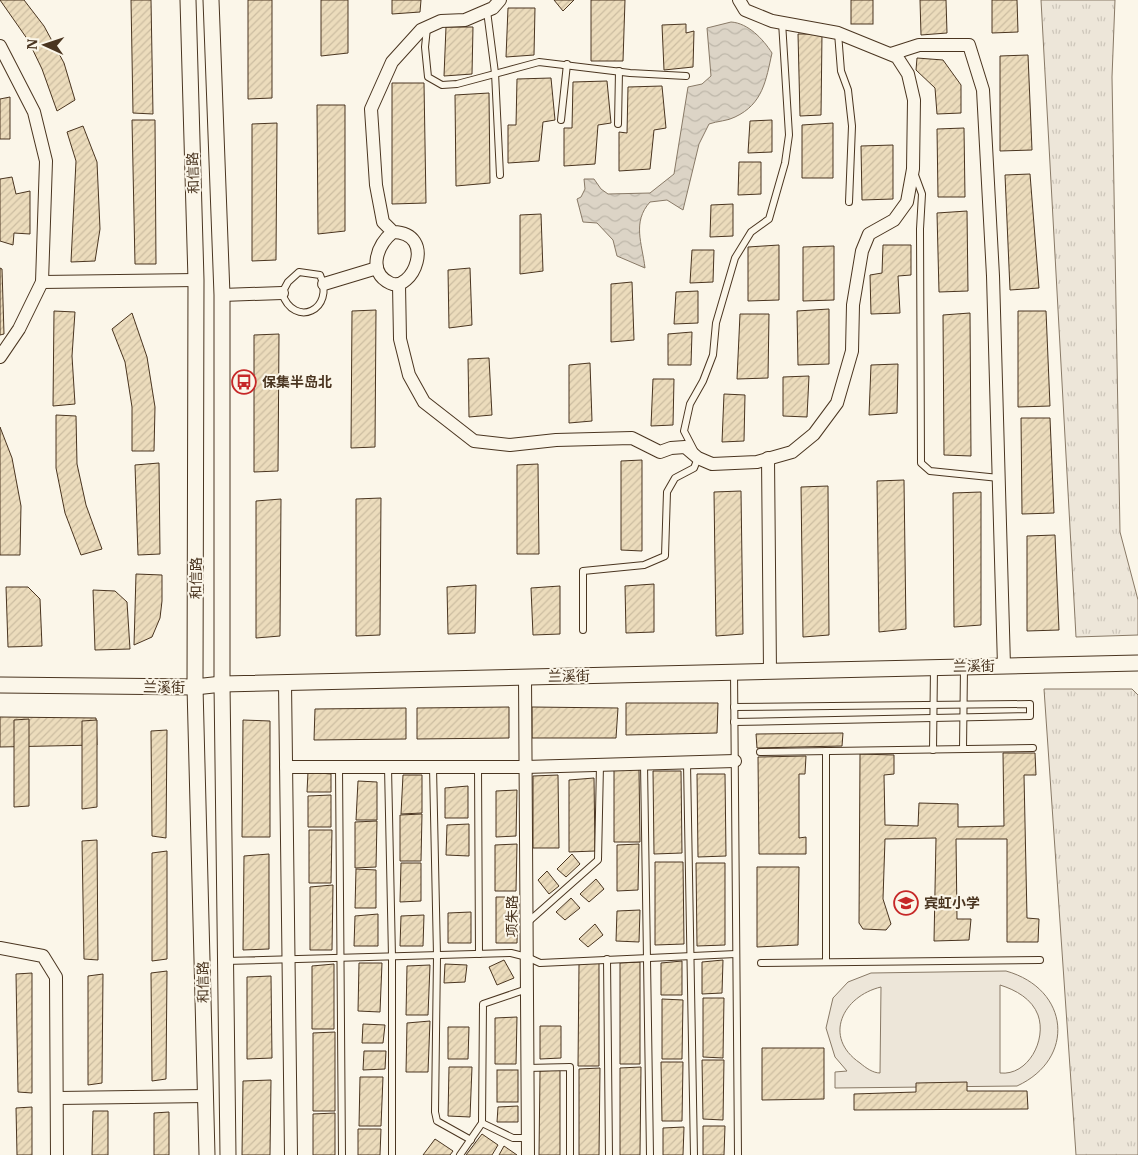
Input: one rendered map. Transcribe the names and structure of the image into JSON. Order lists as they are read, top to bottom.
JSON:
{
  "streets": {
    "street": ["和信路", "兰溪街", "项朱路"]
  },
  "crossings": [
    ["和信路", "兰溪街"],
    ["兰溪街", "项朱路"]
  ],
  "places": {
    "bus stop": ["保集半岛北"],
    "school or university": ["宾虹小学"]
  },
  "north": "left"
}
